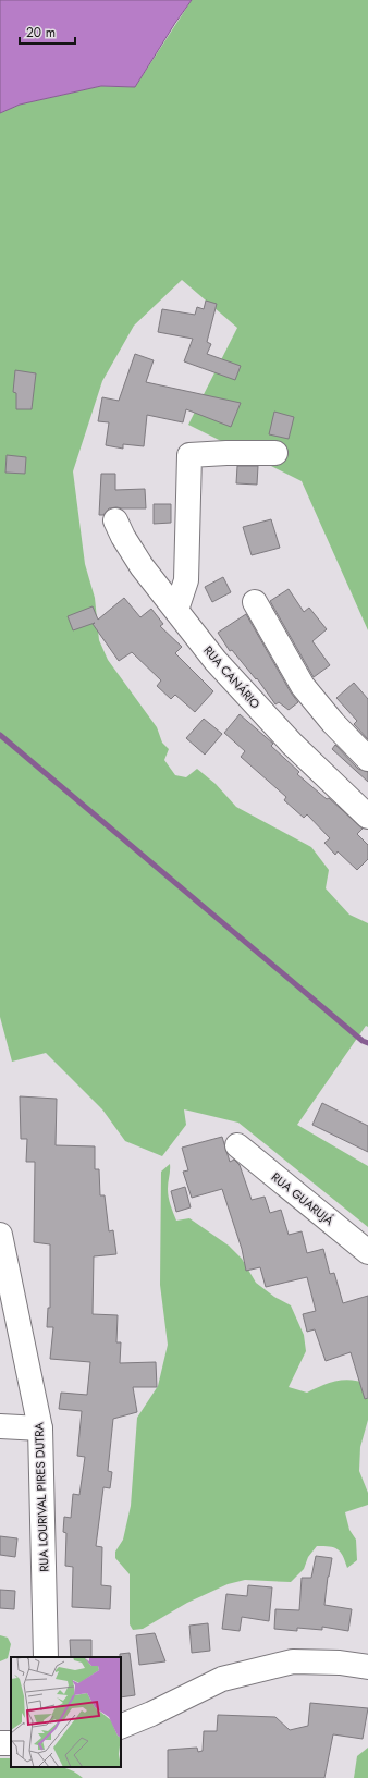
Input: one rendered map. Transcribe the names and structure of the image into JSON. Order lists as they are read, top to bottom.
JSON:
{
  "streets": {
    "street": ["RUA CANÁRIO", "RUA GUARUJÁ", "RUA LOURIVAL PIRES DUTRA"]
  },
  "scale_bar": "20 m"
}
